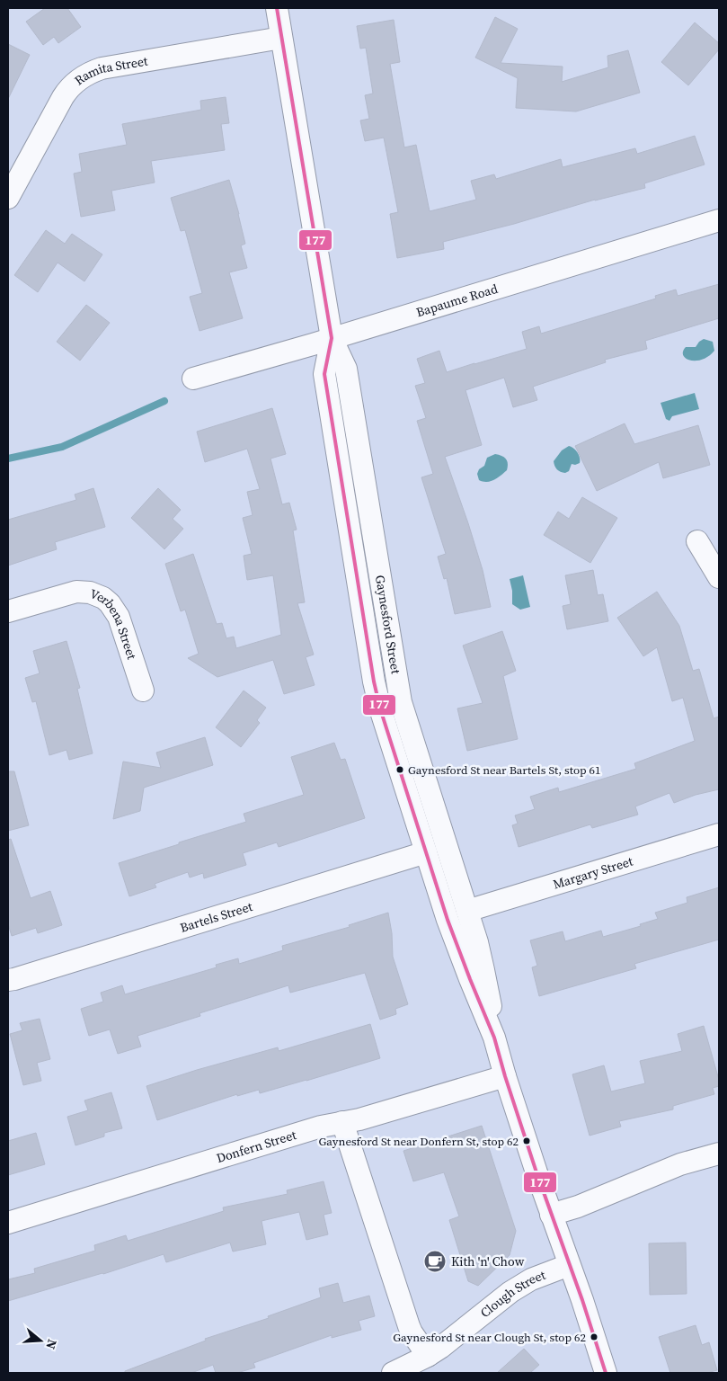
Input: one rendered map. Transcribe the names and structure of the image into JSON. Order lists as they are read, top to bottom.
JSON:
{
  "streets": {
    "street": [
      "Ramita Street",
      "Bapaume Road",
      "Gaynesford Street",
      "Verbena Street",
      "Margary Street",
      "Bartels Street",
      "Donfern Street",
      "Clough Street"
    ]
  },
  "crossings": [
    ["Ramita Street", "Gaynesford Street"],
    ["Bapaume Road", "Gaynesford Street"],
    ["Gaynesford Street", "Margary Street"],
    ["Gaynesford Street", "Bartels Street"],
    ["Gaynesford Street", "Donfern Street"],
    ["Gaynesford Street", "Clough Street"]
  ],
  "places": {
    "other": ["Gaynesford St near Bartels St, stop 61", "Gaynesford St near Donfern St, stop 62", "Gaynesford St near Clough St, stop 62"],
    "cafe": ["Kith 'n' Chow"]
  },
  "lines": ["transit line 177"],
  "north": "right"
}
